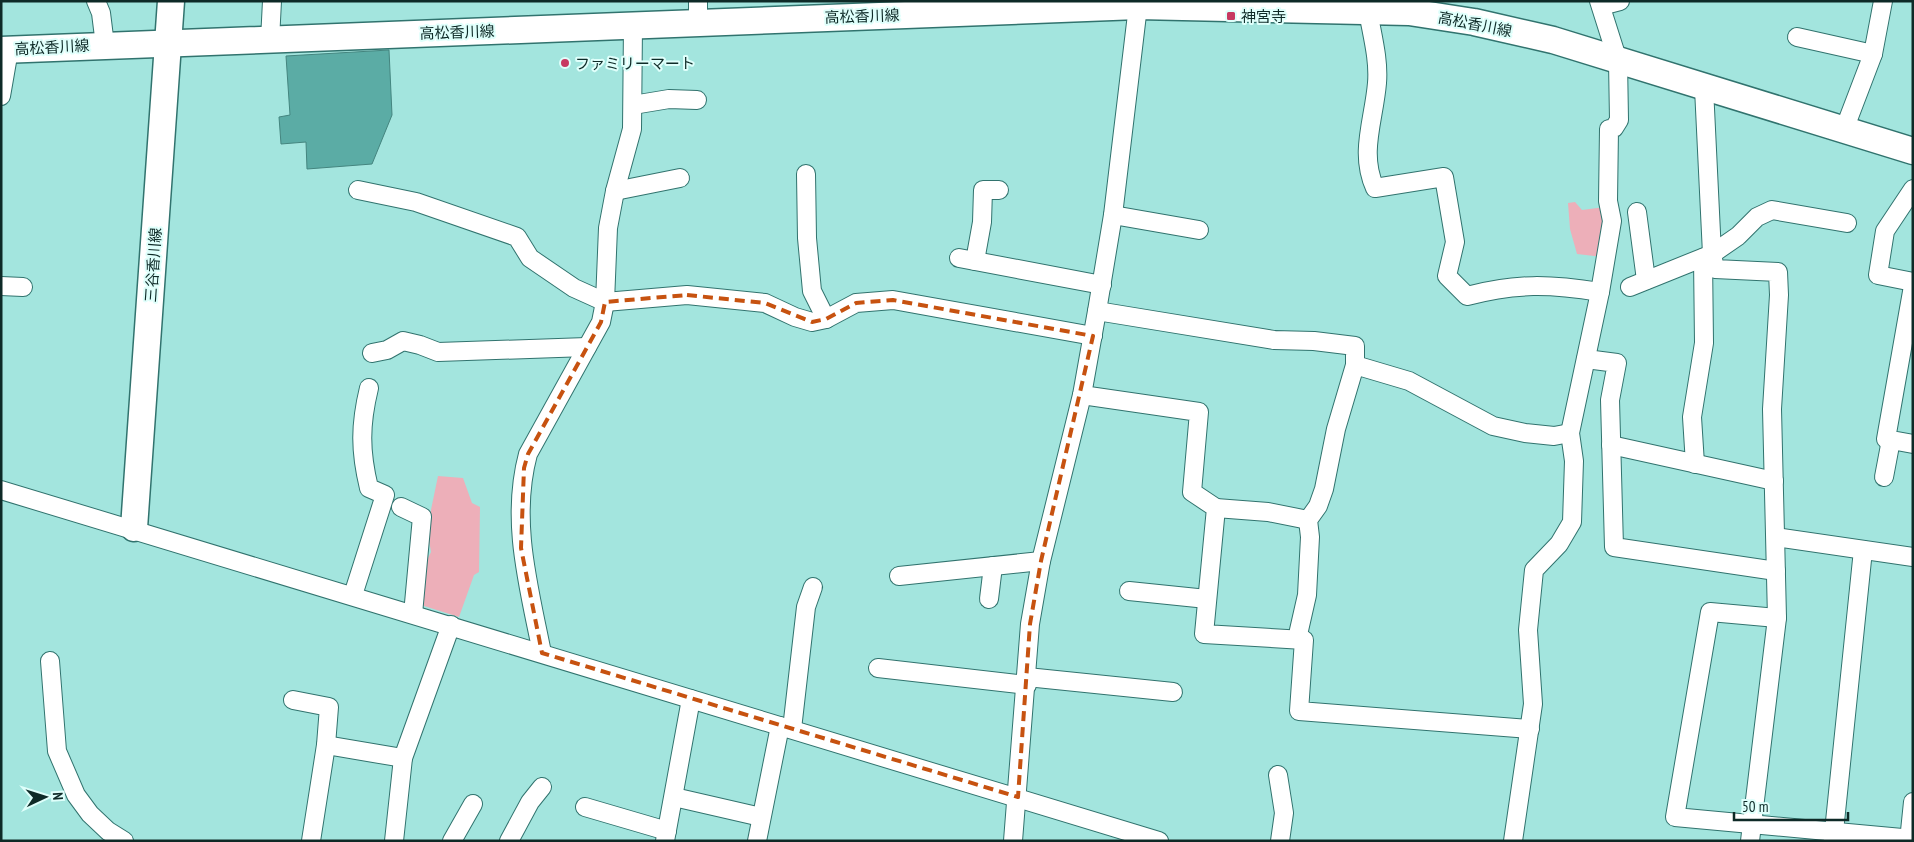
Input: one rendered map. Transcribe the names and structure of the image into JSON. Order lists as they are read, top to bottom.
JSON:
{
  "streets": {
    "main road": ["高松香川線", "三谷香川線"]
  },
  "crossings": [
    ["高松香川線", "三谷香川線"]
  ],
  "places": {
    "transit": ["神宮寺"],
    "other": ["ファミリーマート"]
  },
  "scale_bar": "50 m",
  "north": "right"
}
